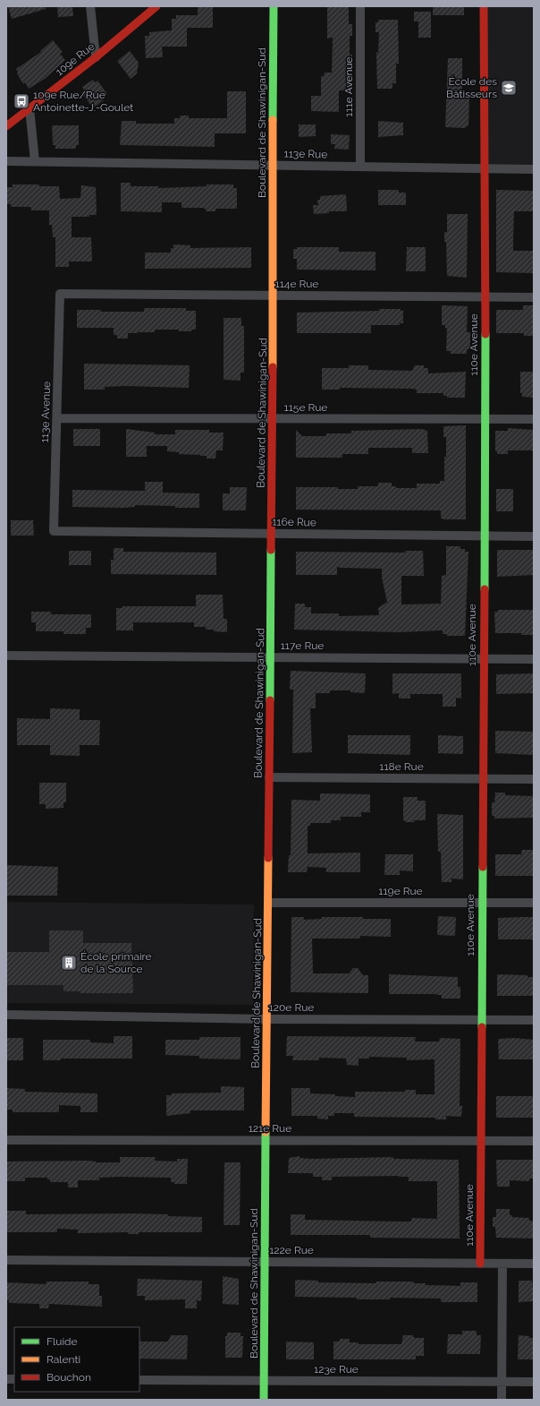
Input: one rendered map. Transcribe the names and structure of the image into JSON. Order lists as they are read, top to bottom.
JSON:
{
  "streets": {
    "street": [
      "109e Rue",
      "111e Avenue",
      "Boulevard de Shawinigan-Sud",
      "113e Rue",
      "114e Rue",
      "110e Avenue",
      "115e Rue",
      "113e Avenue",
      "116e Rue",
      "117e Rue",
      "118e Rue",
      "119e Rue",
      "120e Rue",
      "121e Rue",
      "122e Rue",
      "123e Rue"
    ]
  },
  "crossings": [
    ["111e Avenue", "113e Rue"],
    ["Boulevard de Shawinigan-Sud", "113e Rue"],
    ["Boulevard de Shawinigan-Sud", "114e Rue"],
    ["Boulevard de Shawinigan-Sud", "115e Rue"],
    ["Boulevard de Shawinigan-Sud", "116e Rue"],
    ["Boulevard de Shawinigan-Sud", "117e Rue"],
    ["Boulevard de Shawinigan-Sud", "118e Rue"],
    ["Boulevard de Shawinigan-Sud", "119e Rue"],
    ["Boulevard de Shawinigan-Sud", "120e Rue"],
    ["Boulevard de Shawinigan-Sud", "121e Rue"],
    ["Boulevard de Shawinigan-Sud", "122e Rue"],
    ["Boulevard de Shawinigan-Sud", "123e Rue"],
    ["113e Rue", "110e Avenue"],
    ["114e Rue", "110e Avenue"],
    ["114e Rue", "113e Avenue"],
    ["110e Avenue", "115e Rue"],
    ["110e Avenue", "116e Rue"],
    ["110e Avenue", "117e Rue"],
    ["110e Avenue", "118e Rue"],
    ["110e Avenue", "119e Rue"],
    ["110e Avenue", "120e Rue"],
    ["110e Avenue", "121e Rue"],
    ["110e Avenue", "122e Rue"],
    ["115e Rue", "113e Avenue"],
    ["113e Avenue", "116e Rue"]
  ],
  "places": {
    "school or university": ["École des Bâtisseurs"],
    "bus stop": ["109e Rue/Rue Antoinette-J.-Goulet"],
    "building": ["École primaire de la Source"]
  },
  "legend": ["Fluide", "Ralenti", "Bouchon"]
}
